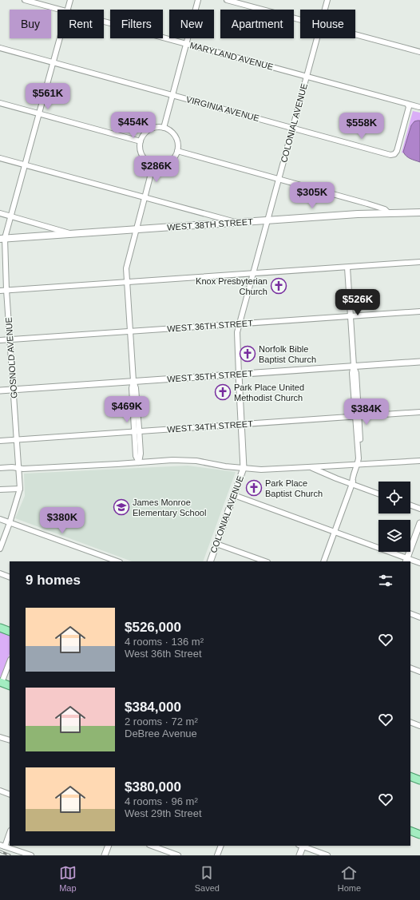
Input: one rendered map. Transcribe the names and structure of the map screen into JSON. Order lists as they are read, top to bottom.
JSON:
{
  "streets": {
    "main road": ["WEST 38TH STREET"],
    "street": [
      "MARYLAND AVENUE",
      "VIRGINIA AVENUE",
      "COLONIAL AVENUE",
      "WEST 36TH STREET",
      "GOSNOLD AVENUE",
      "WEST 35TH STREET",
      "WEST 34TH STREET"
    ]
  },
  "crossings": [
    ["MARYLAND AVENUE", "VIRGINIA AVENUE"],
    ["MARYLAND AVENUE", "COLONIAL AVENUE"],
    ["VIRGINIA AVENUE", "COLONIAL AVENUE"],
    ["VIRGINIA AVENUE", "GOSNOLD AVENUE"],
    ["COLONIAL AVENUE", "WEST 38TH STREET"],
    ["COLONIAL AVENUE", "WEST 36TH STREET"],
    ["COLONIAL AVENUE", "WEST 35TH STREET"],
    ["COLONIAL AVENUE", "WEST 34TH STREET"],
    ["WEST 38TH STREET", "GOSNOLD AVENUE"],
    ["WEST 36TH STREET", "GOSNOLD AVENUE"],
    ["GOSNOLD AVENUE", "WEST 35TH STREET"],
    ["GOSNOLD AVENUE", "WEST 34TH STREET"]
  ],
  "places": {
    "church": [
      "Knox Presbyterian Church",
      "Norfolk Bible Baptist Church",
      "Park Place United Methodist Church",
      "Park Place Baptist Church"
    ],
    "school or university": ["James Monroe Elementary School"]
  },
  "page": {
    "chip": [
      "Buy",
      "Rent",
      "Filters",
      "New",
      "Apartment",
      "House"
    ],
    "price": [
      "$561K",
      "$454K",
      "$558K",
      "$286K",
      "$305K",
      "$526K",
      "$469K",
      "$384K",
      "$380K"
    ],
    "heading": "9 homes",
    "list": [
      {
        "name": "$526,000",
        "note": "4 rooms · 136 m² · West 36th Street"
      },
      {
        "name": "$384,000",
        "note": "2 rooms · 72 m² · DeBree Avenue"
      },
      {
        "name": "$380,000",
        "note": "4 rooms · 96 m² · West 29th Street"
      }
    ],
    "tabs": ["Map", "Saved", "Home"]
  }
}
